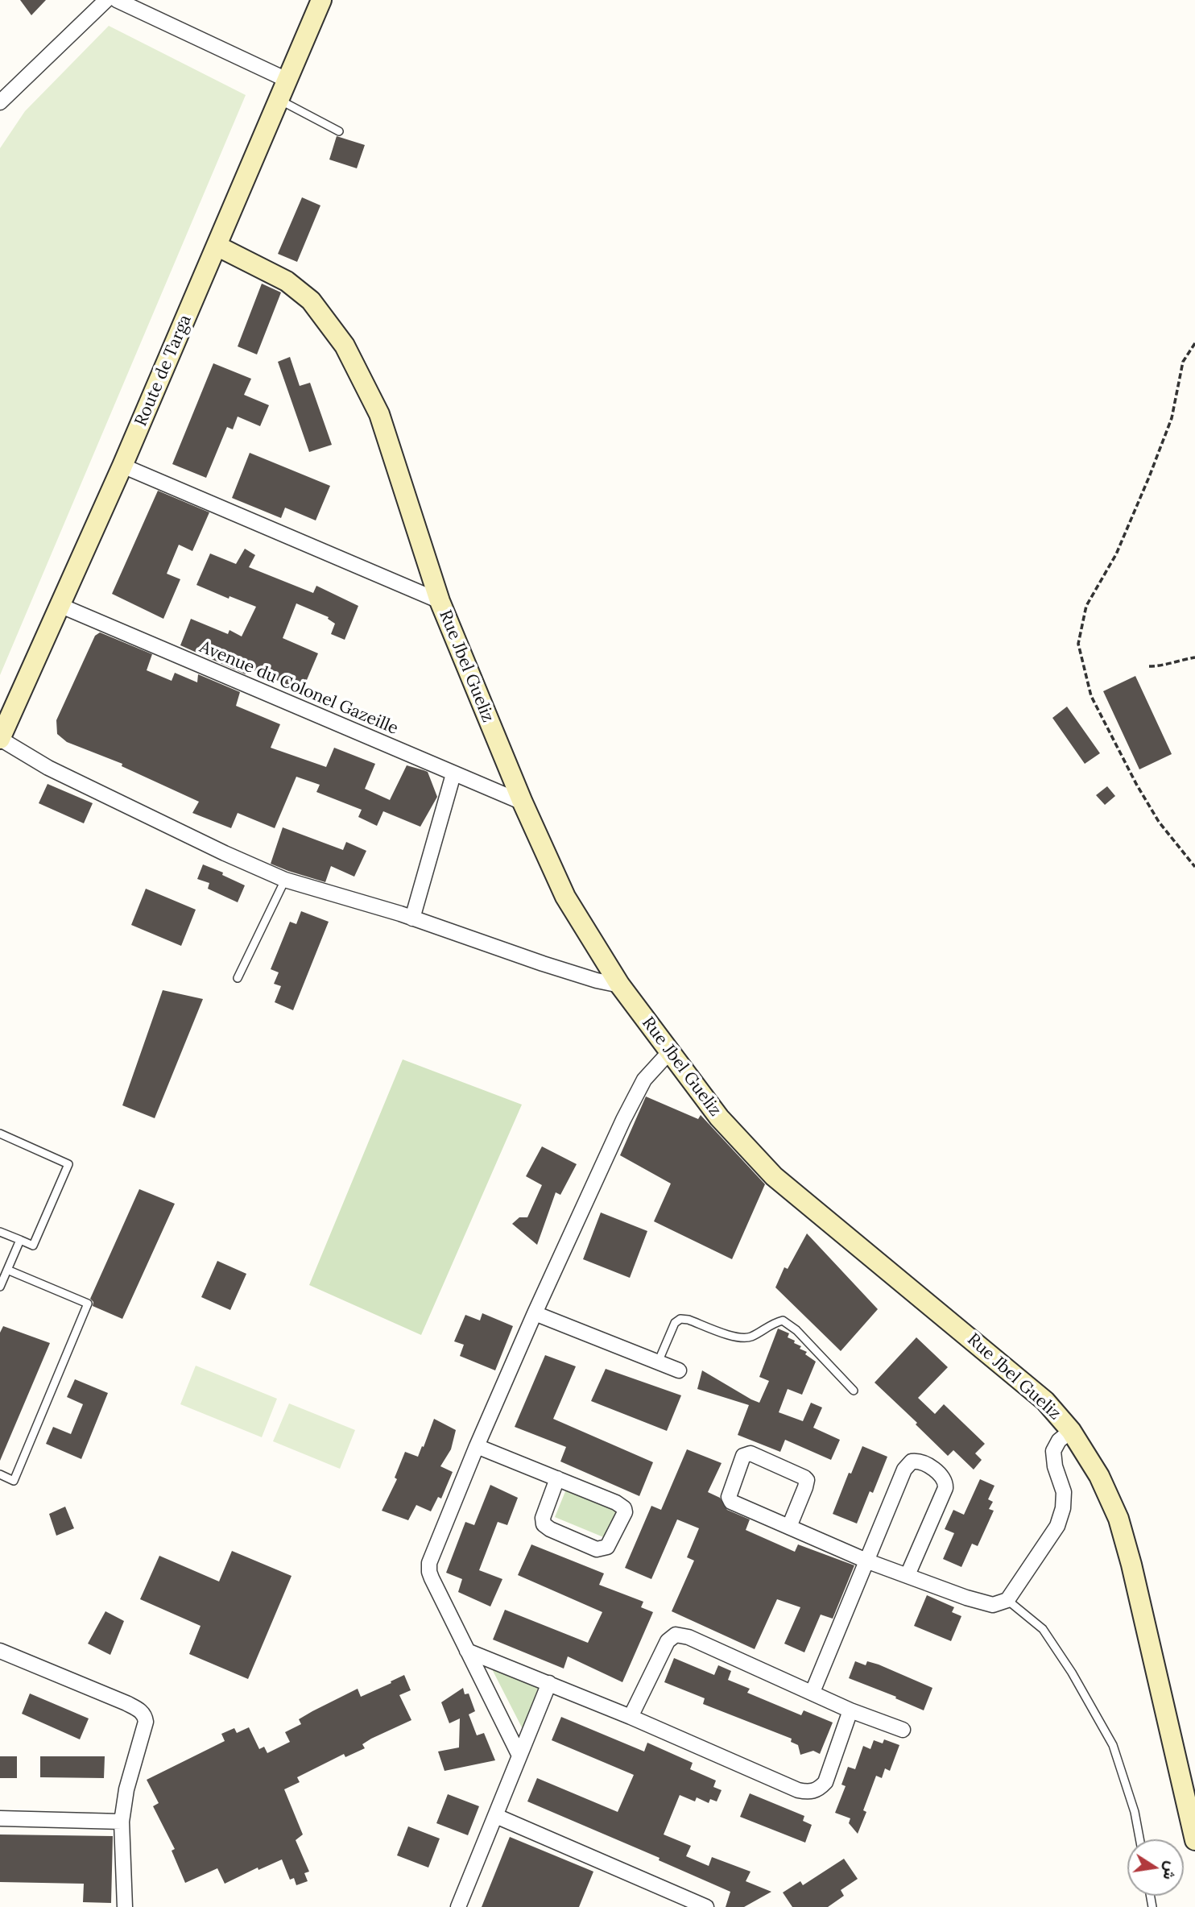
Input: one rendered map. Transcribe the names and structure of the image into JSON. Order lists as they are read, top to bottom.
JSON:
{
  "streets": {
    "street": ["Route de Targa", "Rue Jbel Gueliz", "Avenue du Colonel Gazeille"]
  },
  "crossings": [
    ["Route de Targa", "Rue Jbel Gueliz"],
    ["Route de Targa", "Avenue du Colonel Gazeille"],
    ["Rue Jbel Gueliz", "Avenue du Colonel Gazeille"]
  ],
  "north": "right"
}
